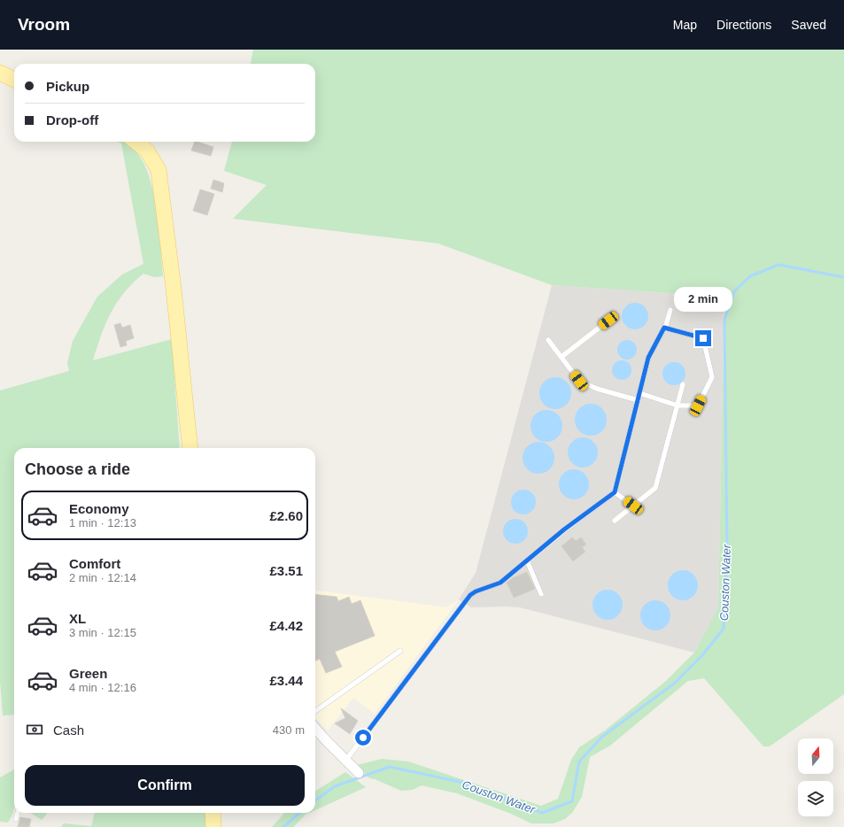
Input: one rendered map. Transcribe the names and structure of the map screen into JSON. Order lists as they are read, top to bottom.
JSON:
{
  "water": ["Couston Water"],
  "north": "top",
  "page": {
    "header": "Vroom",
    "nav": ["Map", "Directions", "Saved"],
    "banner": ["Pickup", "Drop-off"],
    "bubble": "2 min",
    "heading": "Choose a ride",
    "list": [
      {
        "name": "Economy",
        "note": "1 min · 12:13",
        "value": "£2.60"
      },
      {
        "name": "Comfort",
        "note": "2 min · 12:14",
        "value": "£3.51"
      },
      {
        "name": "XL",
        "note": "3 min · 12:15",
        "value": "£4.42"
      },
      {
        "name": "Green",
        "note": "4 min · 12:16",
        "value": "£3.44"
      }
    ],
    "pay": ["Cash", "430 m"],
    "buttons": "Confirm"
  }
}
